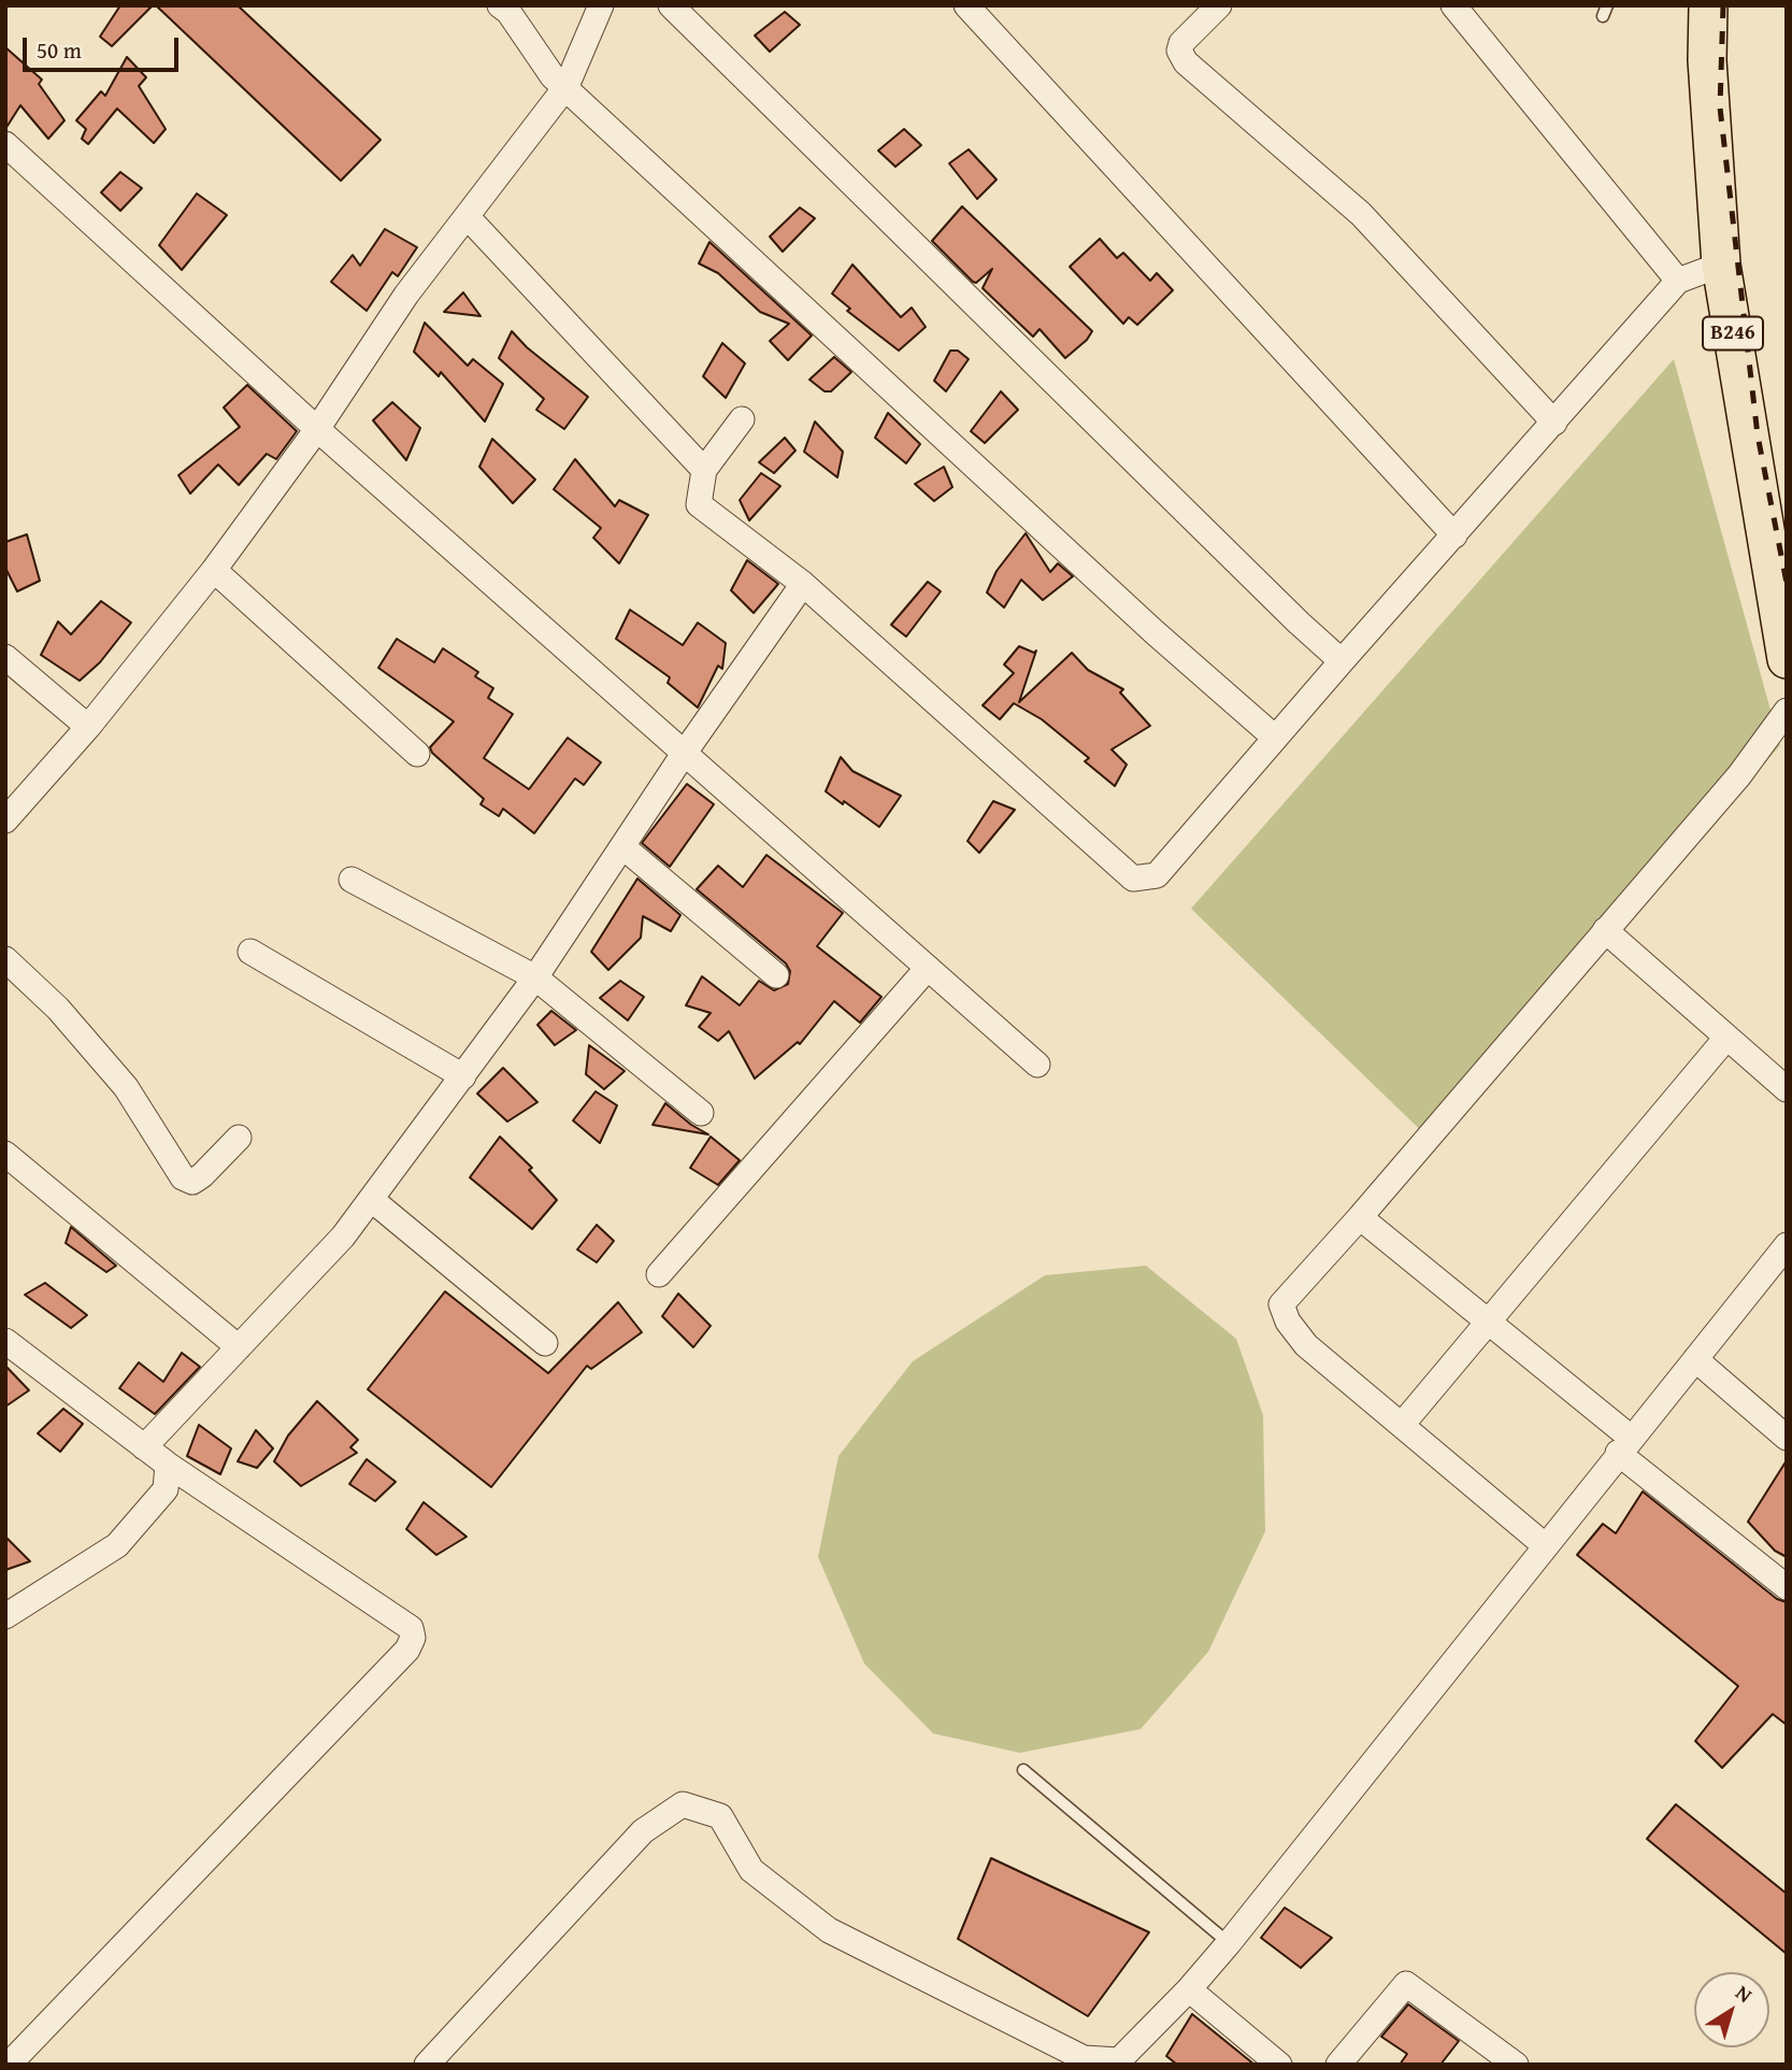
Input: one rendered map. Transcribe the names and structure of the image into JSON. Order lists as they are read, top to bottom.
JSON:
{
  "streets": {
    "main road": ["B246"]
  },
  "scale_bar": "50 m",
  "north": "top right"
}
